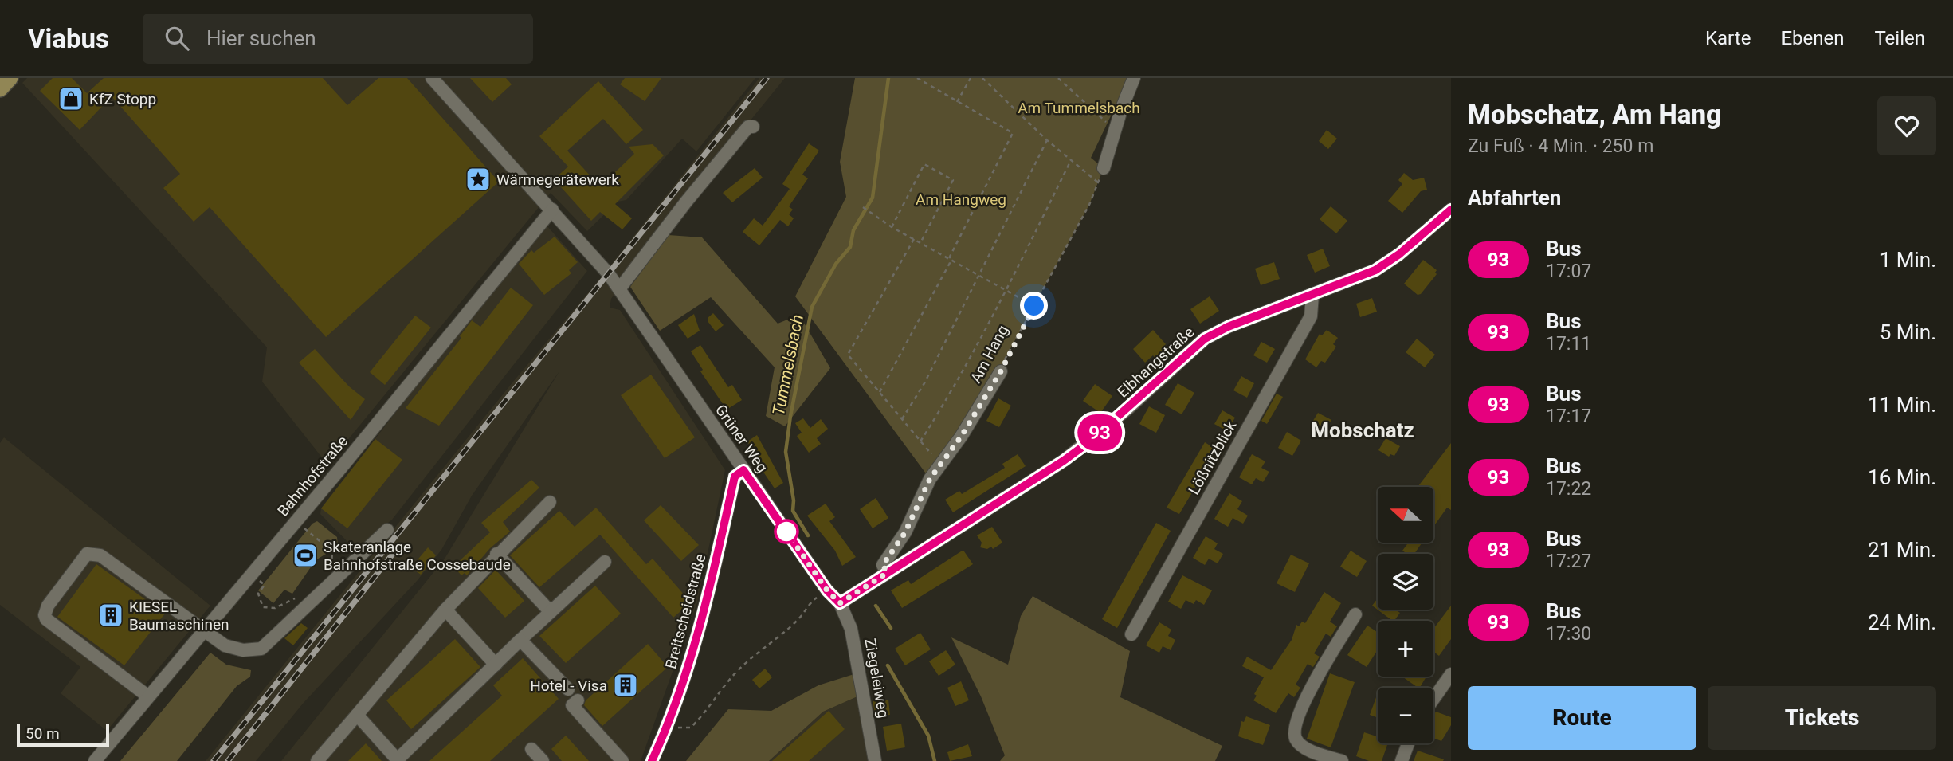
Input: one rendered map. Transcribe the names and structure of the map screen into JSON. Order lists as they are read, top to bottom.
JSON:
{
  "streets": {
    "street": [
      "Am Hang",
      "Elbhangstraße",
      "Grüner Weg",
      "Lößnitzblick",
      "Bahnhofstraße",
      "Breitscheidstraße",
      "Ziegeleiweg"
    ]
  },
  "crossings": [
    ["Am Hang", "Elbhangstraße"],
    ["Elbhangstraße", "Grüner Weg"],
    ["Elbhangstraße", "Lößnitzblick"],
    ["Elbhangstraße", "Ziegeleiweg"],
    ["Grüner Weg", "Bahnhofstraße"],
    ["Grüner Weg", "Breitscheidstraße"],
    ["Grüner Weg", "Ziegeleiweg"]
  ],
  "districts": ["Mobschatz"],
  "water": ["Tummelsbach"],
  "parks": ["Am Tummelsbach", "Am Hangweg"],
  "places": {
    "shop": ["KfZ Stopp"],
    "place": ["Wärmegerätewerk"],
    "sports": ["Skateranlage Bahnhofstraße Cossebaude"],
    "building": ["KIESEL Baumaschinen", "Hotel - Visa"]
  },
  "lines": ["bus line 93"],
  "scale_bar": "50 m",
  "north": "left",
  "page": {
    "header": "Viabus",
    "search": "Hier suchen",
    "nav": ["Karte", "Ebenen", "Teilen"],
    "on_map": "93",
    "heading": [
      ["Mobschatz, Am Hang", "Zu Fuß · 4 Min. · 250 m"],
      "Abfahrten"
    ],
    "list": [
      {
        "mark": "93",
        "name": "Bus",
        "note": "17:07",
        "value": "1 Min."
      },
      {
        "mark": "93",
        "name": "Bus",
        "note": "17:11",
        "value": "5 Min."
      },
      {
        "mark": "93",
        "name": "Bus",
        "note": "17:17",
        "value": "11 Min."
      },
      {
        "mark": "93",
        "name": "Bus",
        "note": "17:22",
        "value": "16 Min."
      },
      {
        "mark": "93",
        "name": "Bus",
        "note": "17:27",
        "value": "21 Min."
      },
      {
        "mark": "93",
        "name": "Bus",
        "note": "17:30",
        "value": "24 Min."
      }
    ],
    "map_buttons": ["+", "−"],
    "buttons": ["Route", "Tickets"],
    "scale": "50 m"
  }
}
